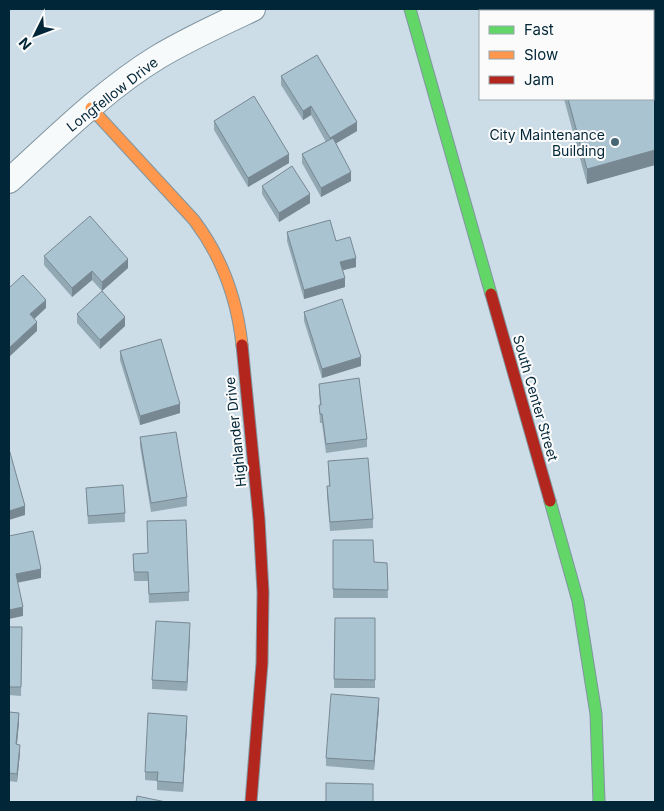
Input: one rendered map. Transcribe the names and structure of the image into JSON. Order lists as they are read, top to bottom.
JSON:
{
  "streets": {
    "main road": ["South Center Street", "Highlander Drive"],
    "street": ["Longfellow Drive"]
  },
  "crossings": [
    ["Longfellow Drive", "Highlander Drive"]
  ],
  "places": ["City Maintenance Building"],
  "legend": ["Fast", "Slow", "Jam"],
  "north": "bottom left"
}
